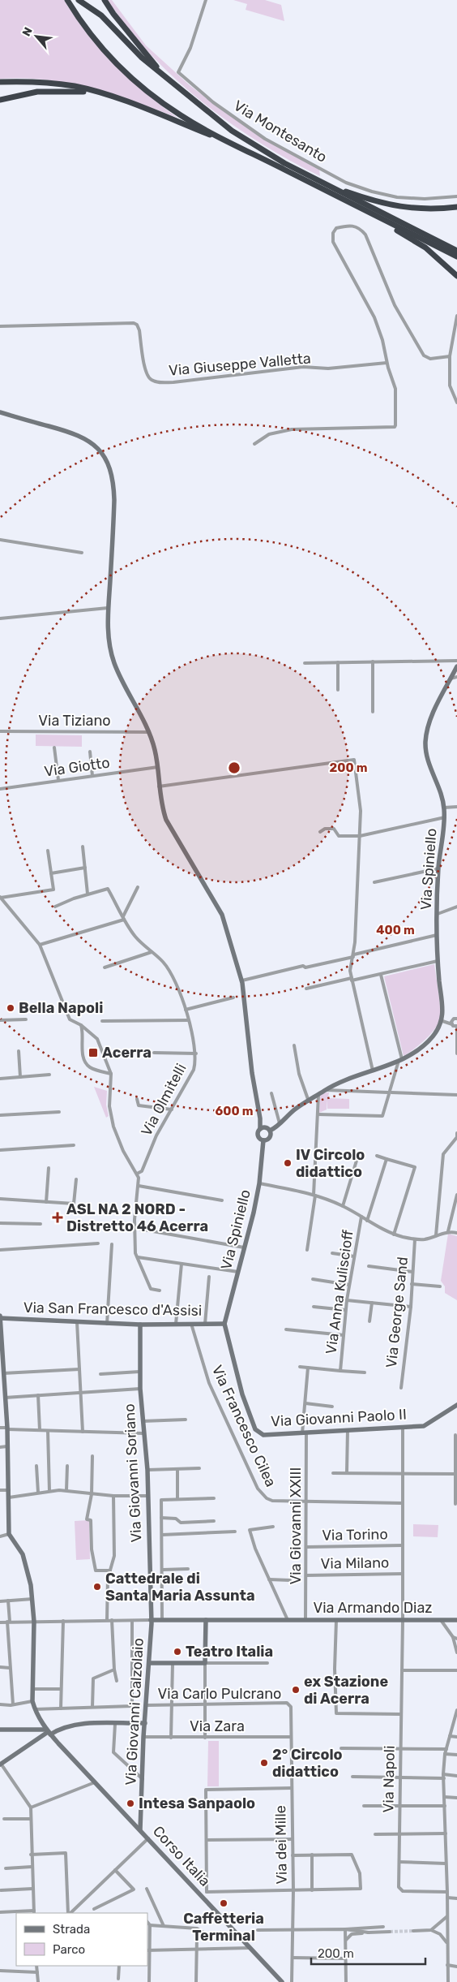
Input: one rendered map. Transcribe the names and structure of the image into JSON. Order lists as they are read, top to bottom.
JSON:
{
  "streets": {
    "street": [
      "Via Montesanto",
      "Via Giuseppe Valletta",
      "Via Tiziano",
      "Via Giotto",
      "Via Spiniello",
      "Via Olmitelli",
      "Via Anna Kuliscioff",
      "Via San Francesco d'Assisi",
      "Via George Sand",
      "Via Giovanni Paolo II",
      "Via Francesco Cilea",
      "Via Giovanni Soriano",
      "Via Giovanni XXIII",
      "Via Torino",
      "Via Milano",
      "Via Armando Diaz",
      "Via Carlo Pulcrano",
      "Via Giovanni Calzolaio",
      "Via Zara",
      "Via Napoli",
      "Via dei Mille",
      "Corso Italia"
    ]
  },
  "crossings": [
    ["Via Spiniello", "Via San Francesco d'Assisi"],
    ["Via Spiniello", "Via George Sand"],
    ["Via Spiniello", "Via Giovanni Paolo II"],
    ["Via Anna Kuliscioff", "Via George Sand"],
    ["Via Anna Kuliscioff", "Via Giovanni Paolo II"],
    ["Via Anna Kuliscioff", "Via Giovanni XXIII"],
    ["Via San Francesco d'Assisi", "Via Giovanni Paolo II"],
    ["Via San Francesco d'Assisi", "Via Francesco Cilea"],
    ["Via San Francesco d'Assisi", "Via Giovanni Soriano"],
    ["Via Giovanni Paolo II", "Via Giovanni XXIII"],
    ["Via Giovanni Paolo II", "Via Napoli"],
    ["Via Francesco Cilea", "Via Giovanni XXIII"],
    ["Via Francesco Cilea", "Via Napoli"],
    ["Via Giovanni Soriano", "Via Armando Diaz"],
    ["Via Giovanni Soriano", "Via Giovanni Calzolaio"],
    ["Via Giovanni XXIII", "Via Torino"],
    ["Via Giovanni XXIII", "Via Milano"],
    ["Via Giovanni XXIII", "Via Armando Diaz"],
    ["Via Torino", "Via Napoli"],
    ["Via Milano", "Via Napoli"],
    ["Via Armando Diaz", "Via Giovanni Calzolaio"],
    ["Via Armando Diaz", "Via Napoli"],
    ["Via Carlo Pulcrano", "Via Giovanni Calzolaio"],
    ["Via Carlo Pulcrano", "Via dei Mille"],
    ["Via Giovanni Calzolaio", "Via Zara"],
    ["Via Giovanni Calzolaio", "Corso Italia"],
    ["Via Zara", "Via dei Mille"]
  ],
  "places": {
    "other": [
      "Bella Napoli",
      "IV Circolo didattico",
      "Cattedrale di Santa Maria Assunta",
      "Teatro Italia",
      "ex Stazione di Acerra",
      "2° Circolo didattico",
      "Intesa Sanpaolo",
      "Caffetteria Terminal"
    ],
    "transit": ["Acerra"],
    "health": ["ASL NA 2 NORD - Distretto 46 Acerra"]
  },
  "legend": ["Strada", "Parco"],
  "scale_bar": "200 m",
  "north": "top left",
  "rings": ["200 m", "400 m", "600 m"]
}
